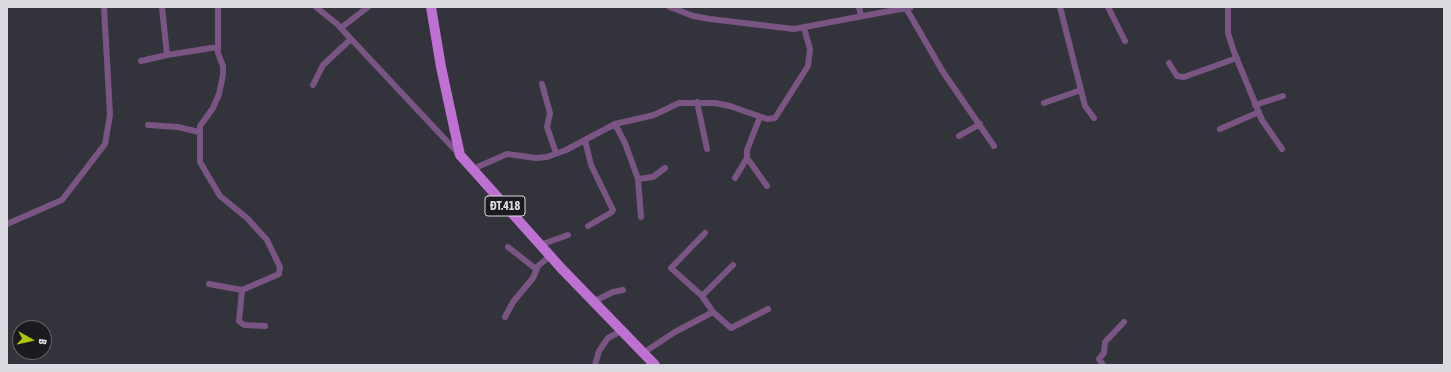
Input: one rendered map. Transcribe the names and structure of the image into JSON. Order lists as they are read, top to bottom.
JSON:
{
  "streets": {
    "main road": ["ĐT.418"]
  },
  "north": "right"
}
